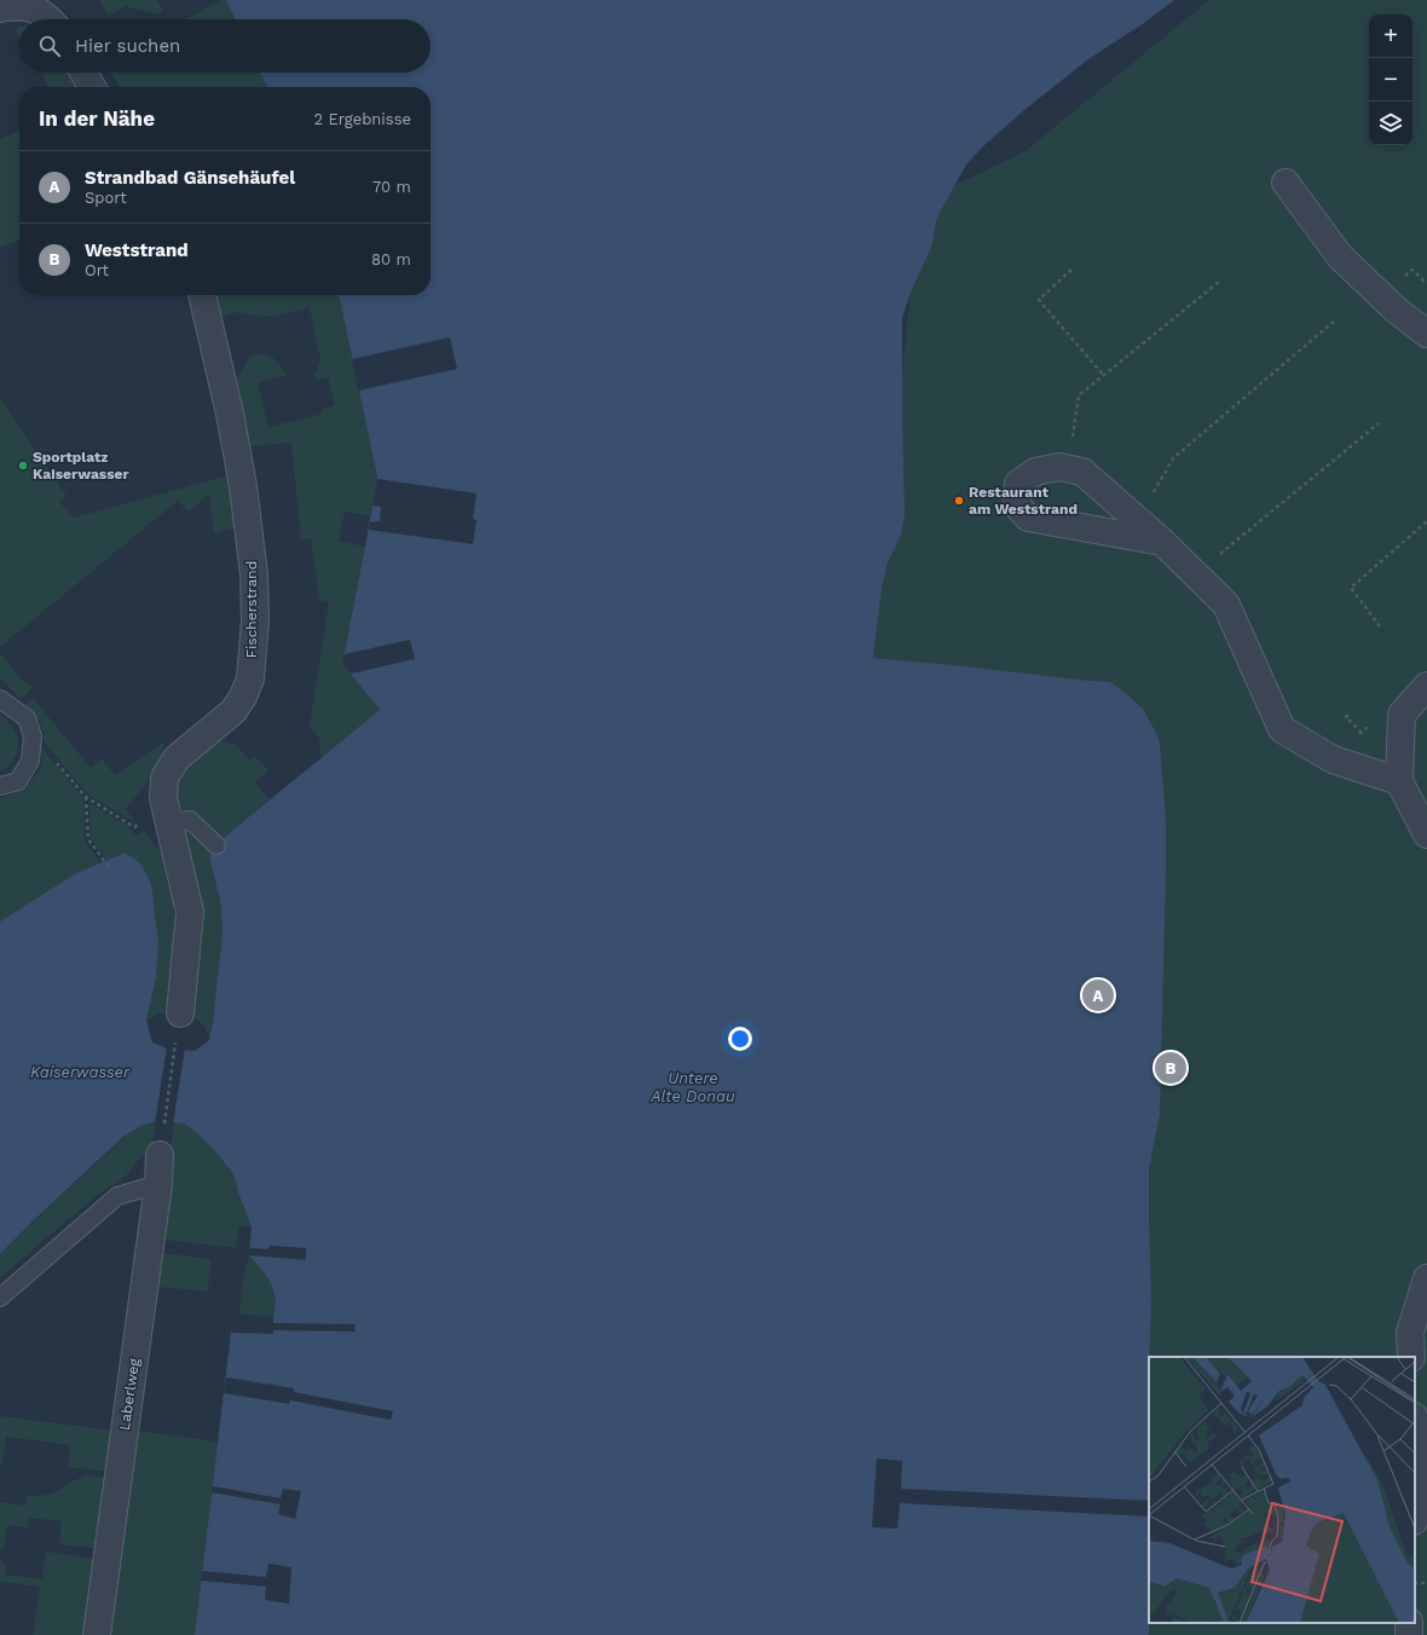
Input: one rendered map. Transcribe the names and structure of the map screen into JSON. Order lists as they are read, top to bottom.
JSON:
{
  "streets": {
    "street": ["Fischerstrand", "Laberlweg"]
  },
  "water": ["Kaiserwasser", "Untere Alte Donau"],
  "places": ["Sportplatz Kaiserwasser", "Restaurant am Weststrand"],
  "page": {
    "map_buttons": ["+", "−"],
    "search": "Hier suchen",
    "heading": ["In der Nähe", "2 Ergebnisse"],
    "list": [
      {
        "mark": "A",
        "name": "Strandbad Gänsehäufel",
        "note": "Sport",
        "value": "70 m"
      },
      {
        "mark": "B",
        "name": "Weststrand",
        "note": "Ort",
        "value": "80 m"
      }
    ],
    "pins": ["A", "B"]
  }
}
